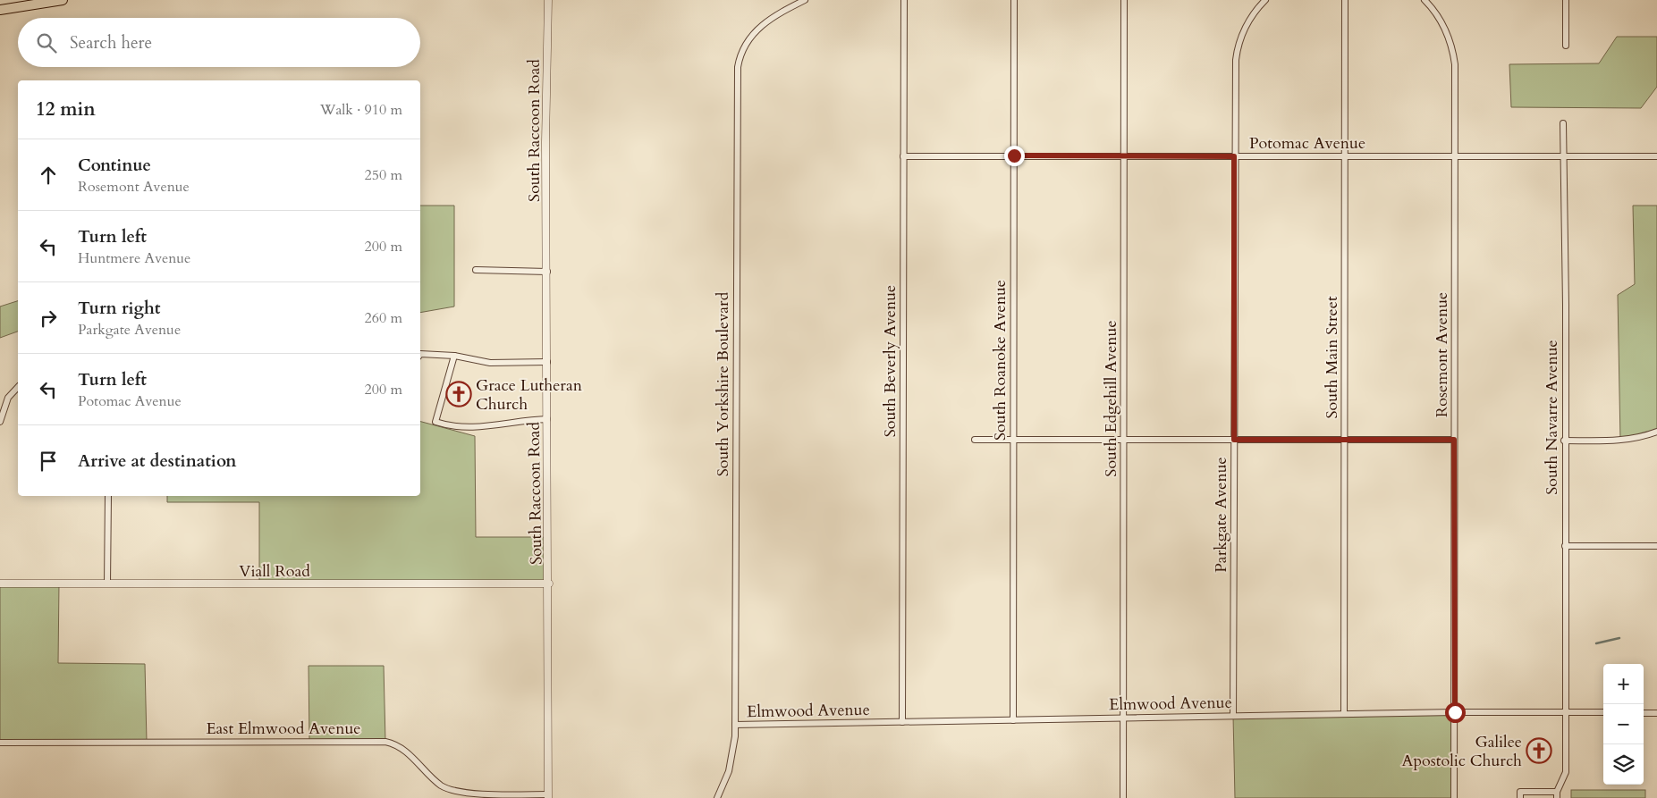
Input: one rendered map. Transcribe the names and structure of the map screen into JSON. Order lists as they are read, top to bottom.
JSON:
{
  "streets": {
    "street": [
      "South Raccoon Road",
      "Potomac Avenue",
      "Rosemont Avenue",
      "South Main Street",
      "South Roanoke Avenue",
      "South Beverly Avenue",
      "South Yorkshire Boulevard",
      "South Edgehill Avenue",
      "South Navarre Avenue",
      "Parkgate Avenue",
      "Viall Road",
      "Elmwood Avenue",
      "East Elmwood Avenue"
    ]
  },
  "crossings": [
    ["South Raccoon Road", "Viall Road"],
    ["South Raccoon Road", "East Elmwood Avenue"],
    ["Potomac Avenue", "Rosemont Avenue"],
    ["Potomac Avenue", "South Main Street"],
    ["Potomac Avenue", "South Roanoke Avenue"],
    ["Potomac Avenue", "South Beverly Avenue"],
    ["Potomac Avenue", "South Edgehill Avenue"],
    ["Potomac Avenue", "South Navarre Avenue"],
    ["Potomac Avenue", "Parkgate Avenue"],
    ["Rosemont Avenue", "Elmwood Avenue"],
    ["South Main Street", "Elmwood Avenue"],
    ["South Roanoke Avenue", "Elmwood Avenue"],
    ["South Beverly Avenue", "Elmwood Avenue"],
    ["South Yorkshire Boulevard", "Elmwood Avenue"],
    ["South Edgehill Avenue", "Elmwood Avenue"],
    ["South Navarre Avenue", "Elmwood Avenue"],
    ["Parkgate Avenue", "Elmwood Avenue"]
  ],
  "places": {
    "church": ["Grace Lutheran Church", "Galilee Apostolic Church"]
  },
  "page": {
    "search": "Search here",
    "heading": ["12 min", "Walk · 910 m"],
    "list": [
      ["Continue", "Rosemont Avenue", "250 m"],
      ["Turn left", "Huntmere Avenue", "200 m"],
      ["Turn right", "Parkgate Avenue", "260 m"],
      ["Turn left", "Potomac Avenue", "200 m"],
      "Arrive at destination"
    ],
    "map_buttons": ["+", "−"]
  }
}
